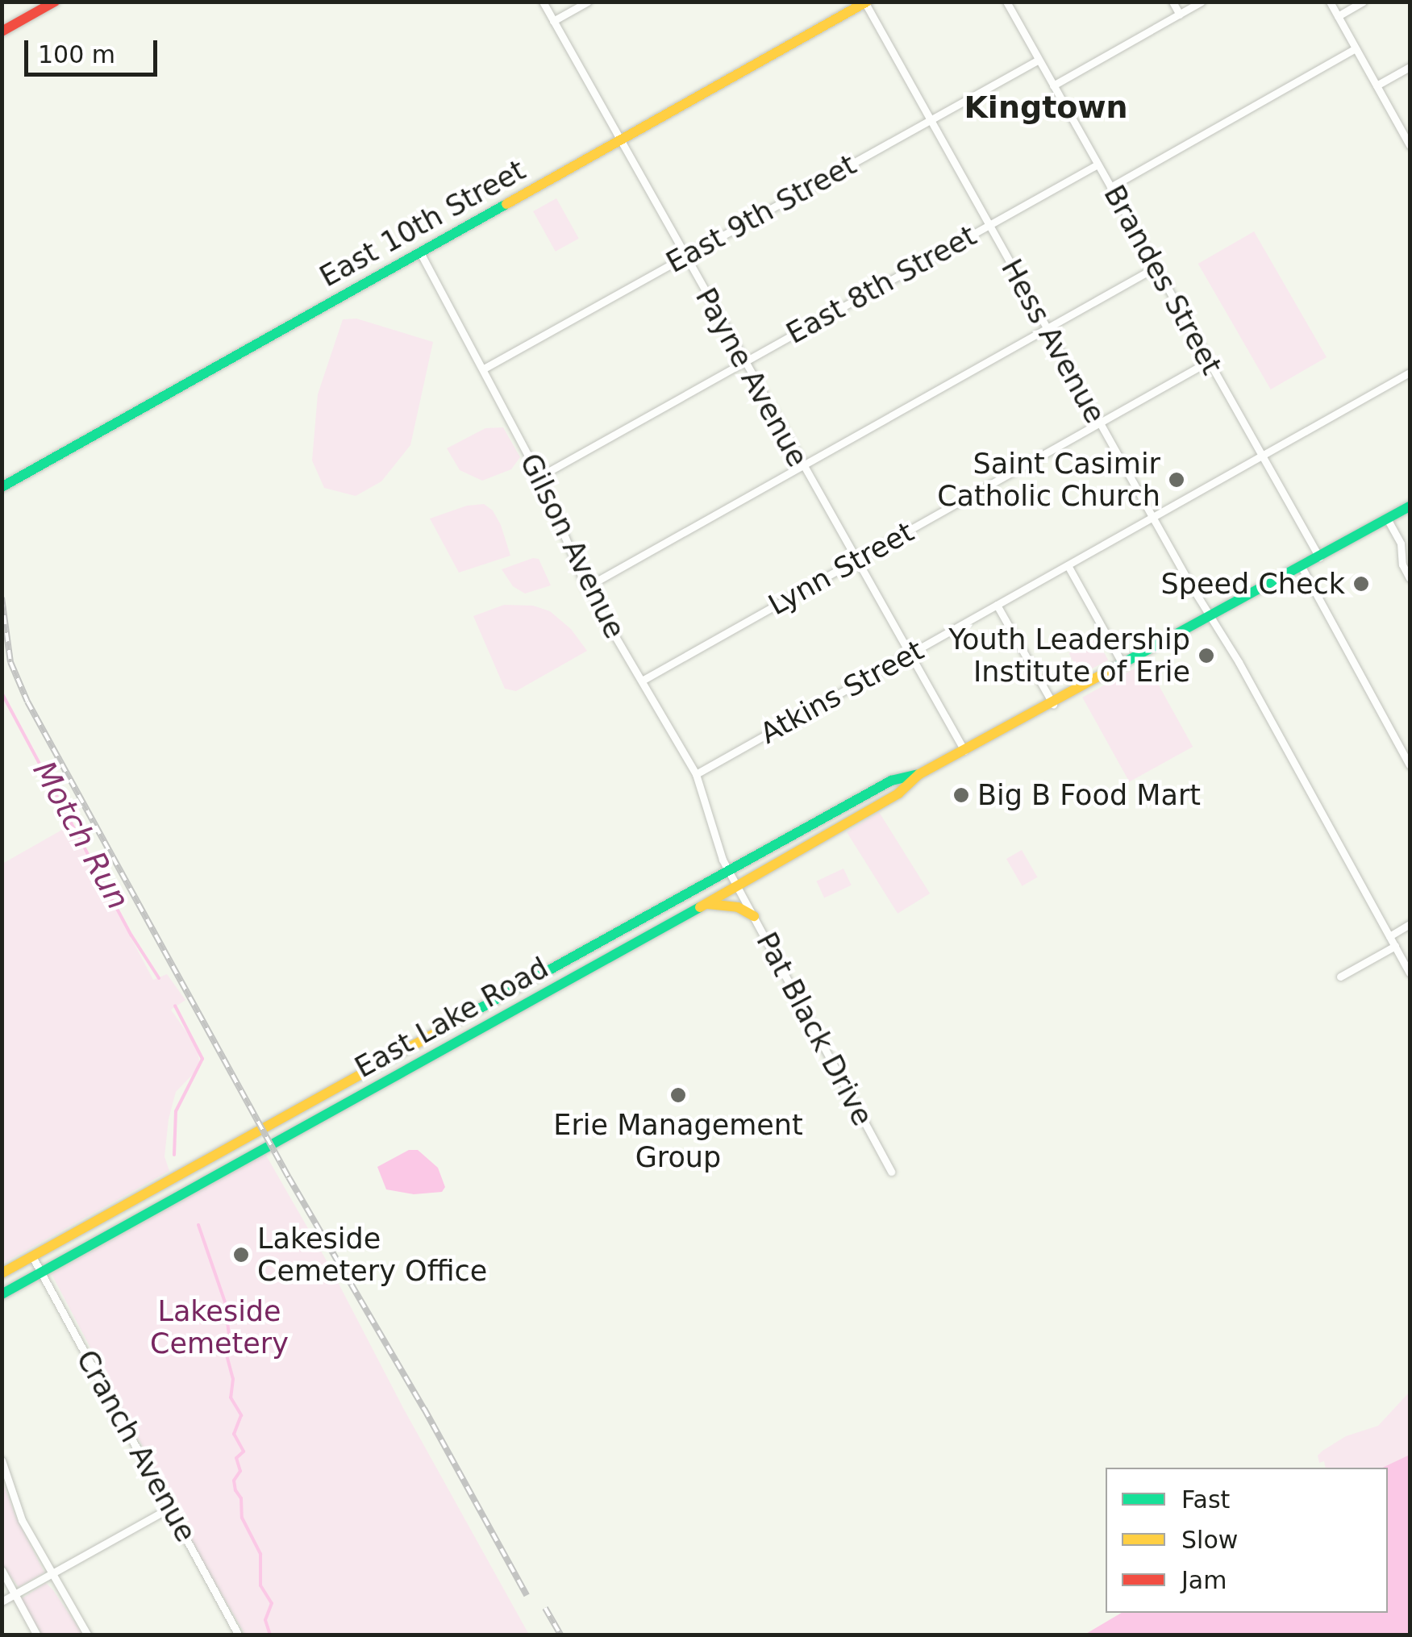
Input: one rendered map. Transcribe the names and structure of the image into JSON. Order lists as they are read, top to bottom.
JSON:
{
  "streets": {
    "main road": ["East 10th Street", "East Lake Road"],
    "street": [
      "East 9th Street",
      "Brandes Street",
      "East 8th Street",
      "Hess Avenue",
      "Payne Avenue",
      "Gilson Avenue",
      "Lynn Street",
      "Atkins Street",
      "Pat Black Drive",
      "Cranch Avenue"
    ]
  },
  "crossings": [
    ["East 9th Street", "Brandes Street"],
    ["East 9th Street", "Hess Avenue"],
    ["East 9th Street", "Payne Avenue"],
    ["East 9th Street", "Gilson Avenue"],
    ["East 10th Street", "Hess Avenue"],
    ["East 10th Street", "Payne Avenue"],
    ["East 10th Street", "Gilson Avenue"],
    ["Brandes Street", "East 8th Street"],
    ["Brandes Street", "Lynn Street"],
    ["Brandes Street", "Atkins Street"],
    ["Brandes Street", "East Lake Road"],
    ["East 8th Street", "Hess Avenue"],
    ["East 8th Street", "Payne Avenue"],
    ["East 8th Street", "Gilson Avenue"],
    ["Hess Avenue", "Lynn Street"],
    ["Hess Avenue", "Atkins Street"],
    ["Hess Avenue", "East Lake Road"],
    ["Payne Avenue", "Lynn Street"],
    ["Payne Avenue", "Atkins Street"],
    ["Payne Avenue", "East Lake Road"],
    ["Gilson Avenue", "Lynn Street"],
    ["Gilson Avenue", "Atkins Street"],
    ["Gilson Avenue", "East Lake Road"],
    ["Gilson Avenue", "Pat Black Drive"],
    ["East Lake Road", "Pat Black Drive"],
    ["East Lake Road", "Cranch Avenue"]
  ],
  "districts": ["Kingtown"],
  "water": ["Motch Run"],
  "parks": ["Lakeside Cemetery"],
  "places": [
    "Saint Casimir Catholic Church",
    "Speed Check",
    "Youth Leadership Institute of Erie",
    "Big B Food Mart",
    "Erie Management Group",
    "Lakeside Cemetery Office"
  ],
  "legend": ["Fast", "Slow", "Jam"],
  "scale_bar": "100 m"
}
